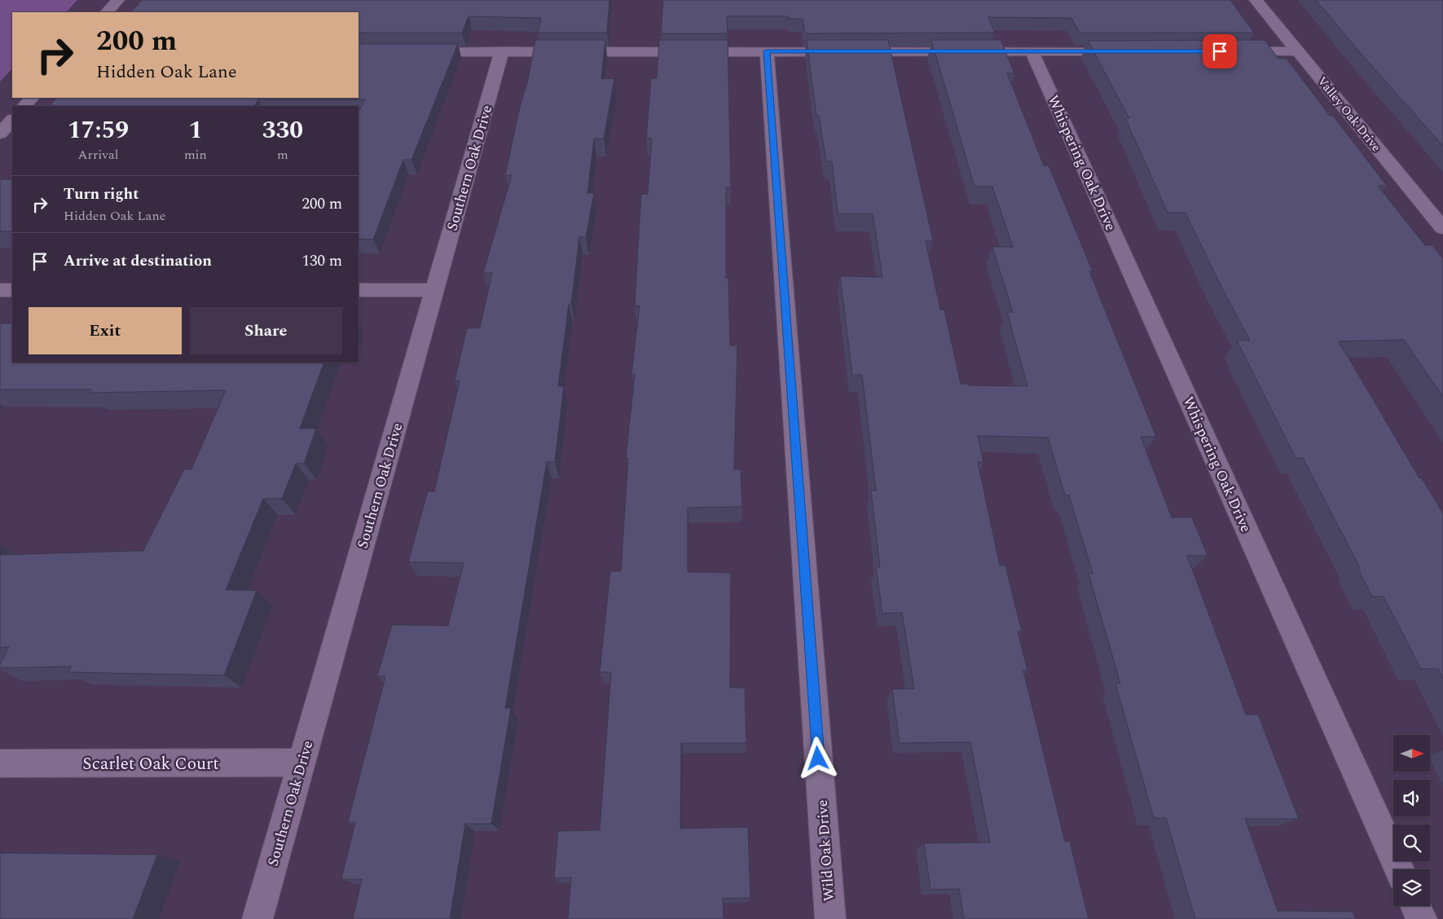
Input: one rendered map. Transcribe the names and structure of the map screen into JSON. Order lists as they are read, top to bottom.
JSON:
{
  "streets": {
    "street": [
      "Valley Oak Drive",
      "Whispering Oak Drive",
      "Southern Oak Drive",
      "Scarlet Oak Court",
      "Wild Oak Drive"
    ]
  },
  "crossings": [
    ["Southern Oak Drive", "Scarlet Oak Court"]
  ],
  "north": "right",
  "page": {
    "turn": ["200 m", "Hidden Oak Lane"],
    "eta": [
      "17:59",
      "Arrival",
      "1",
      "min",
      "330",
      "m"
    ],
    "list": [
      {
        "name": "Turn right",
        "note": "Hidden Oak Lane",
        "value": "200 m"
      },
      {
        "name": "Arrive at destination",
        "value": "130 m"
      }
    ],
    "buttons": ["Exit", "Share"]
  }
}
